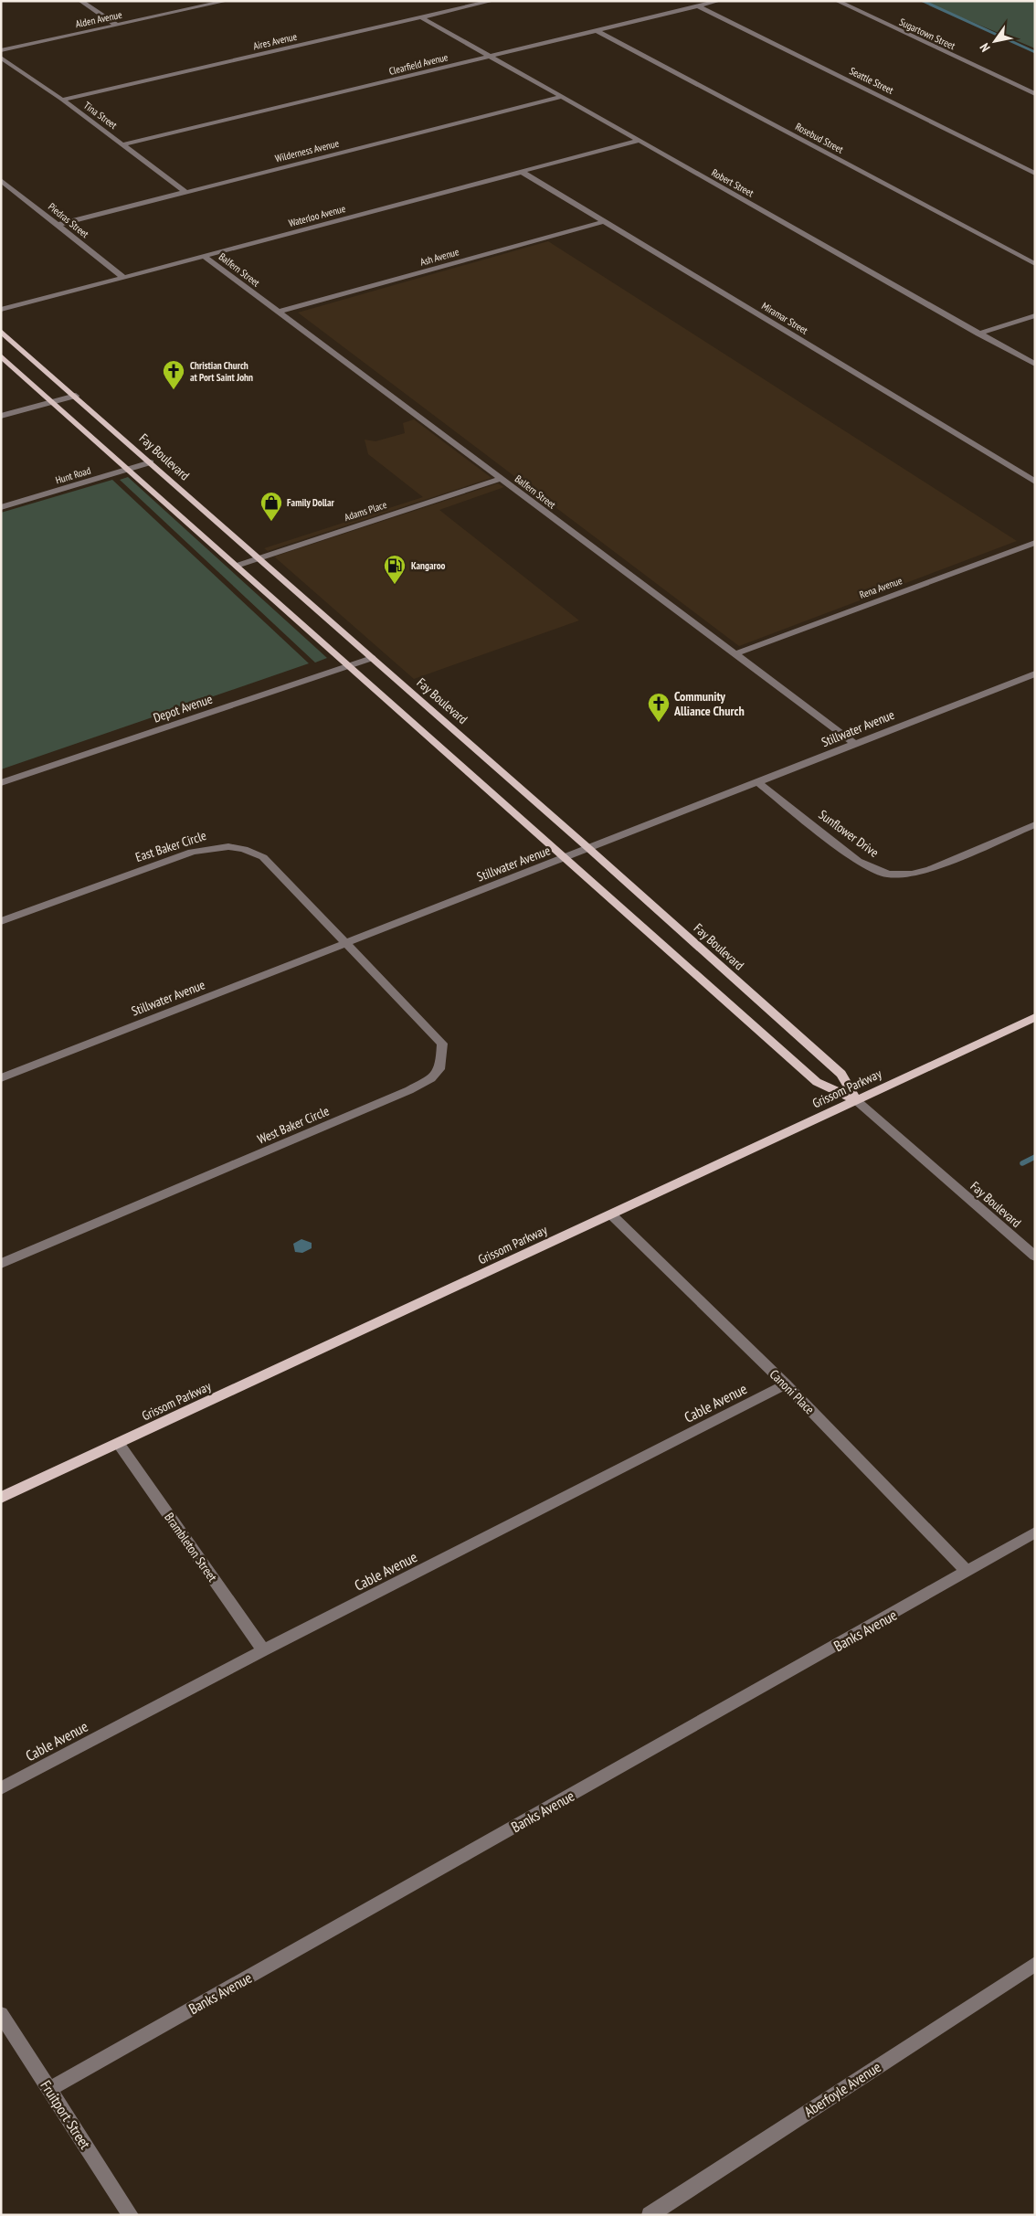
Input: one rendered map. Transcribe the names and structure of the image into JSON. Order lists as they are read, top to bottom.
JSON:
{
  "streets": {
    "main road": ["Fay Boulevard", "Grissom Parkway"],
    "street": [
      "Alden Avenue",
      "Sugartown Street",
      "Aires Avenue",
      "Clearfield Avenue",
      "Seattle Street",
      "Tina Street",
      "Rosebud Street",
      "Wilderness Avenue",
      "Robert Street",
      "Waterloo Avenue",
      "Piedras Street",
      "Ash Avenue",
      "Balfern Street",
      "Miramar Street",
      "Hunt Road",
      "Adams Place",
      "Rena Avenue",
      "Depot Avenue",
      "Stillwater Avenue",
      "Sunflower Drive",
      "East Baker Circle",
      "West Baker Circle",
      "Canoni Place",
      "Cable Avenue",
      "Brambleton Street",
      "Banks Avenue",
      "Aberfoyle Avenue",
      "Fruitport Street"
    ]
  },
  "crossings": [
    ["Aires Avenue", "Tina Street"],
    ["Aires Avenue", "Robert Street"],
    ["Clearfield Avenue", "Seattle Street"],
    ["Clearfield Avenue", "Tina Street"],
    ["Clearfield Avenue", "Rosebud Street"],
    ["Clearfield Avenue", "Robert Street"],
    ["Tina Street", "Wilderness Avenue"],
    ["Wilderness Avenue", "Robert Street"],
    ["Wilderness Avenue", "Piedras Street"],
    ["Robert Street", "Waterloo Avenue"],
    ["Waterloo Avenue", "Piedras Street"],
    ["Waterloo Avenue", "Balfern Street"],
    ["Waterloo Avenue", "Miramar Street"],
    ["Ash Avenue", "Balfern Street"],
    ["Ash Avenue", "Miramar Street"],
    ["Balfern Street", "Adams Place"],
    ["Balfern Street", "Rena Avenue"],
    ["Balfern Street", "Stillwater Avenue"],
    ["Fay Boulevard", "Hunt Road"],
    ["Fay Boulevard", "Adams Place"],
    ["Fay Boulevard", "Depot Avenue"],
    ["Fay Boulevard", "Stillwater Avenue"],
    ["Fay Boulevard", "Grissom Parkway"],
    ["Stillwater Avenue", "Sunflower Drive"],
    ["Stillwater Avenue", "East Baker Circle"],
    ["Stillwater Avenue", "West Baker Circle"],
    ["East Baker Circle", "West Baker Circle"],
    ["Grissom Parkway", "Canoni Place"],
    ["Grissom Parkway", "Brambleton Street"],
    ["Canoni Place", "Cable Avenue"],
    ["Canoni Place", "Banks Avenue"],
    ["Cable Avenue", "Brambleton Street"],
    ["Banks Avenue", "Fruitport Street"]
  ],
  "places": {
    "church": ["Christian Church at Port Saint John", "Community Alliance Church"],
    "shop": ["Family Dollar"],
    "fuel station": ["Kangaroo"]
  },
  "north": "bottom left"
}
